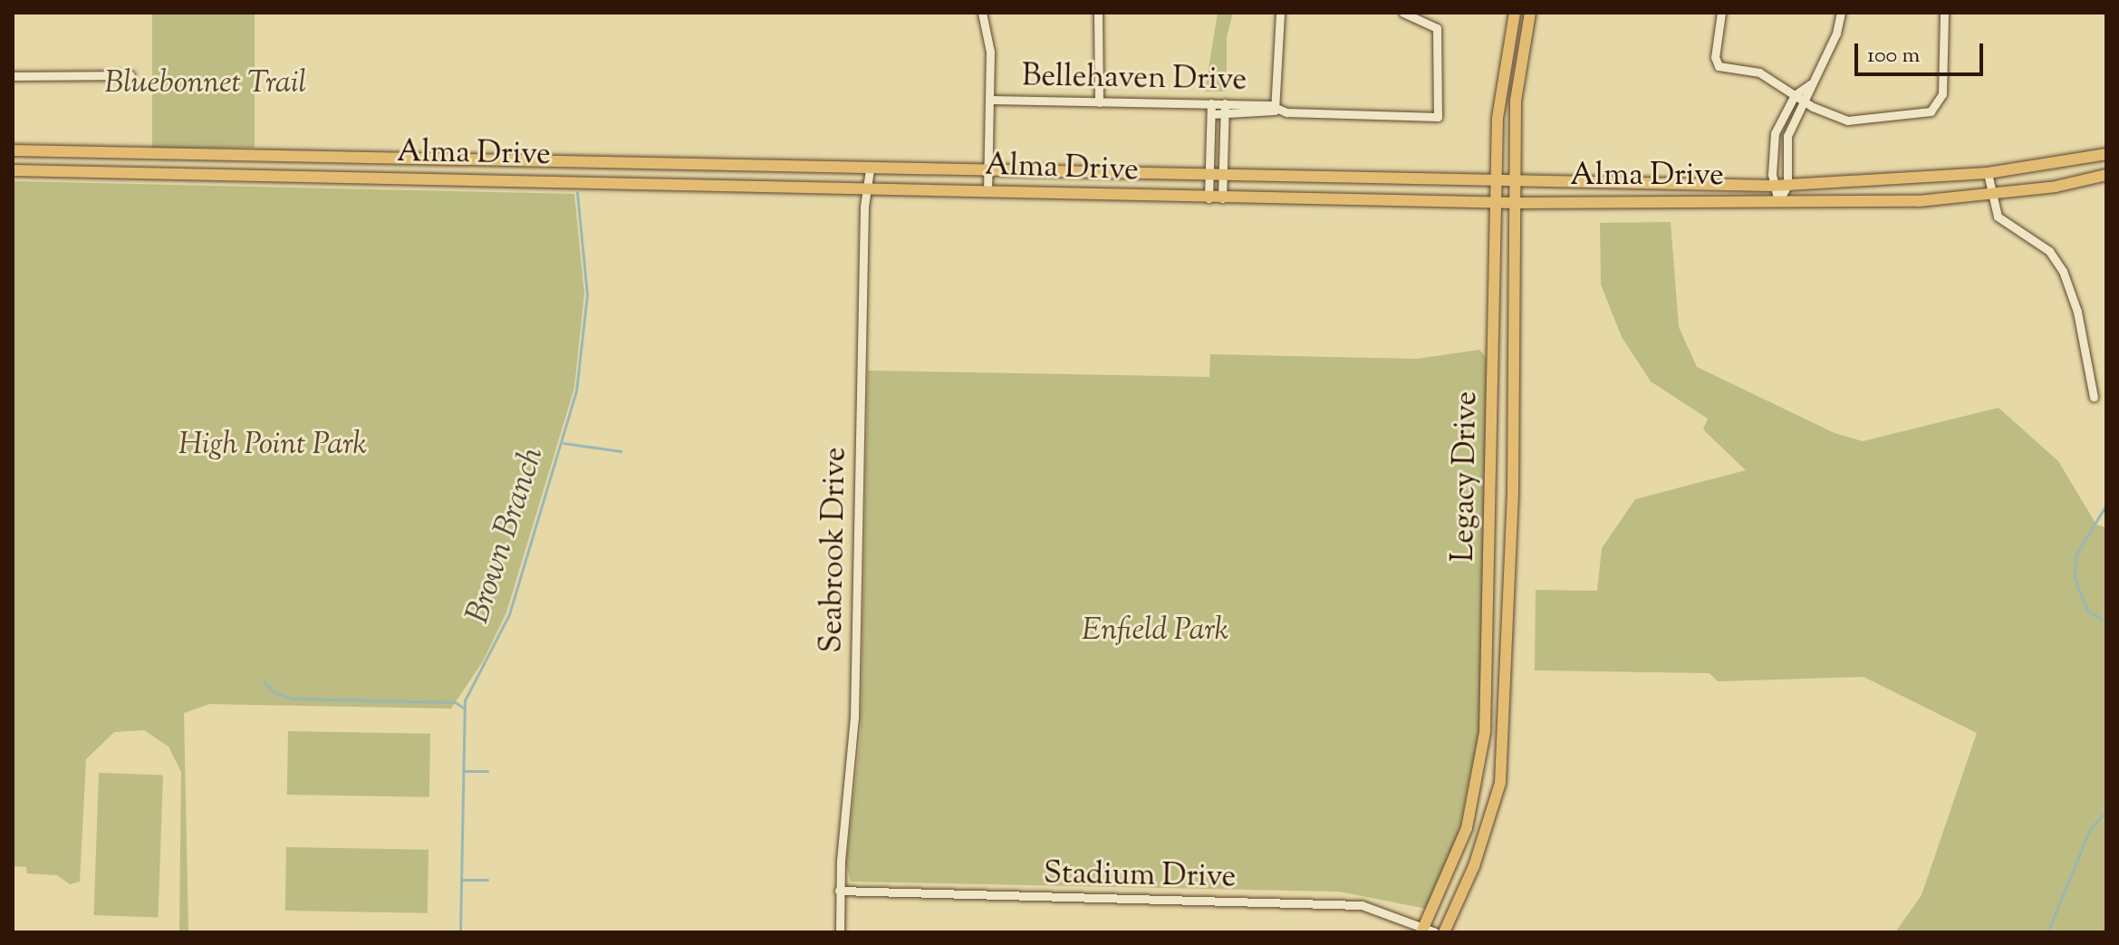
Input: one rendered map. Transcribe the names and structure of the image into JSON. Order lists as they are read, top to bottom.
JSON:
{
  "streets": {
    "main road": ["Alma Drive", "Legacy Drive"],
    "street": ["Bellehaven Drive", "Seabrook Drive", "Stadium Drive"]
  },
  "crossings": [
    ["Alma Drive", "Legacy Drive"],
    ["Alma Drive", "Seabrook Drive"],
    ["Legacy Drive", "Stadium Drive"],
    ["Seabrook Drive", "Stadium Drive"]
  ],
  "water": ["Brown Branch"],
  "parks": ["Bluebonnet Trail", "High Point Park", "Enfield Park"],
  "scale_bar": "100 m"
}
